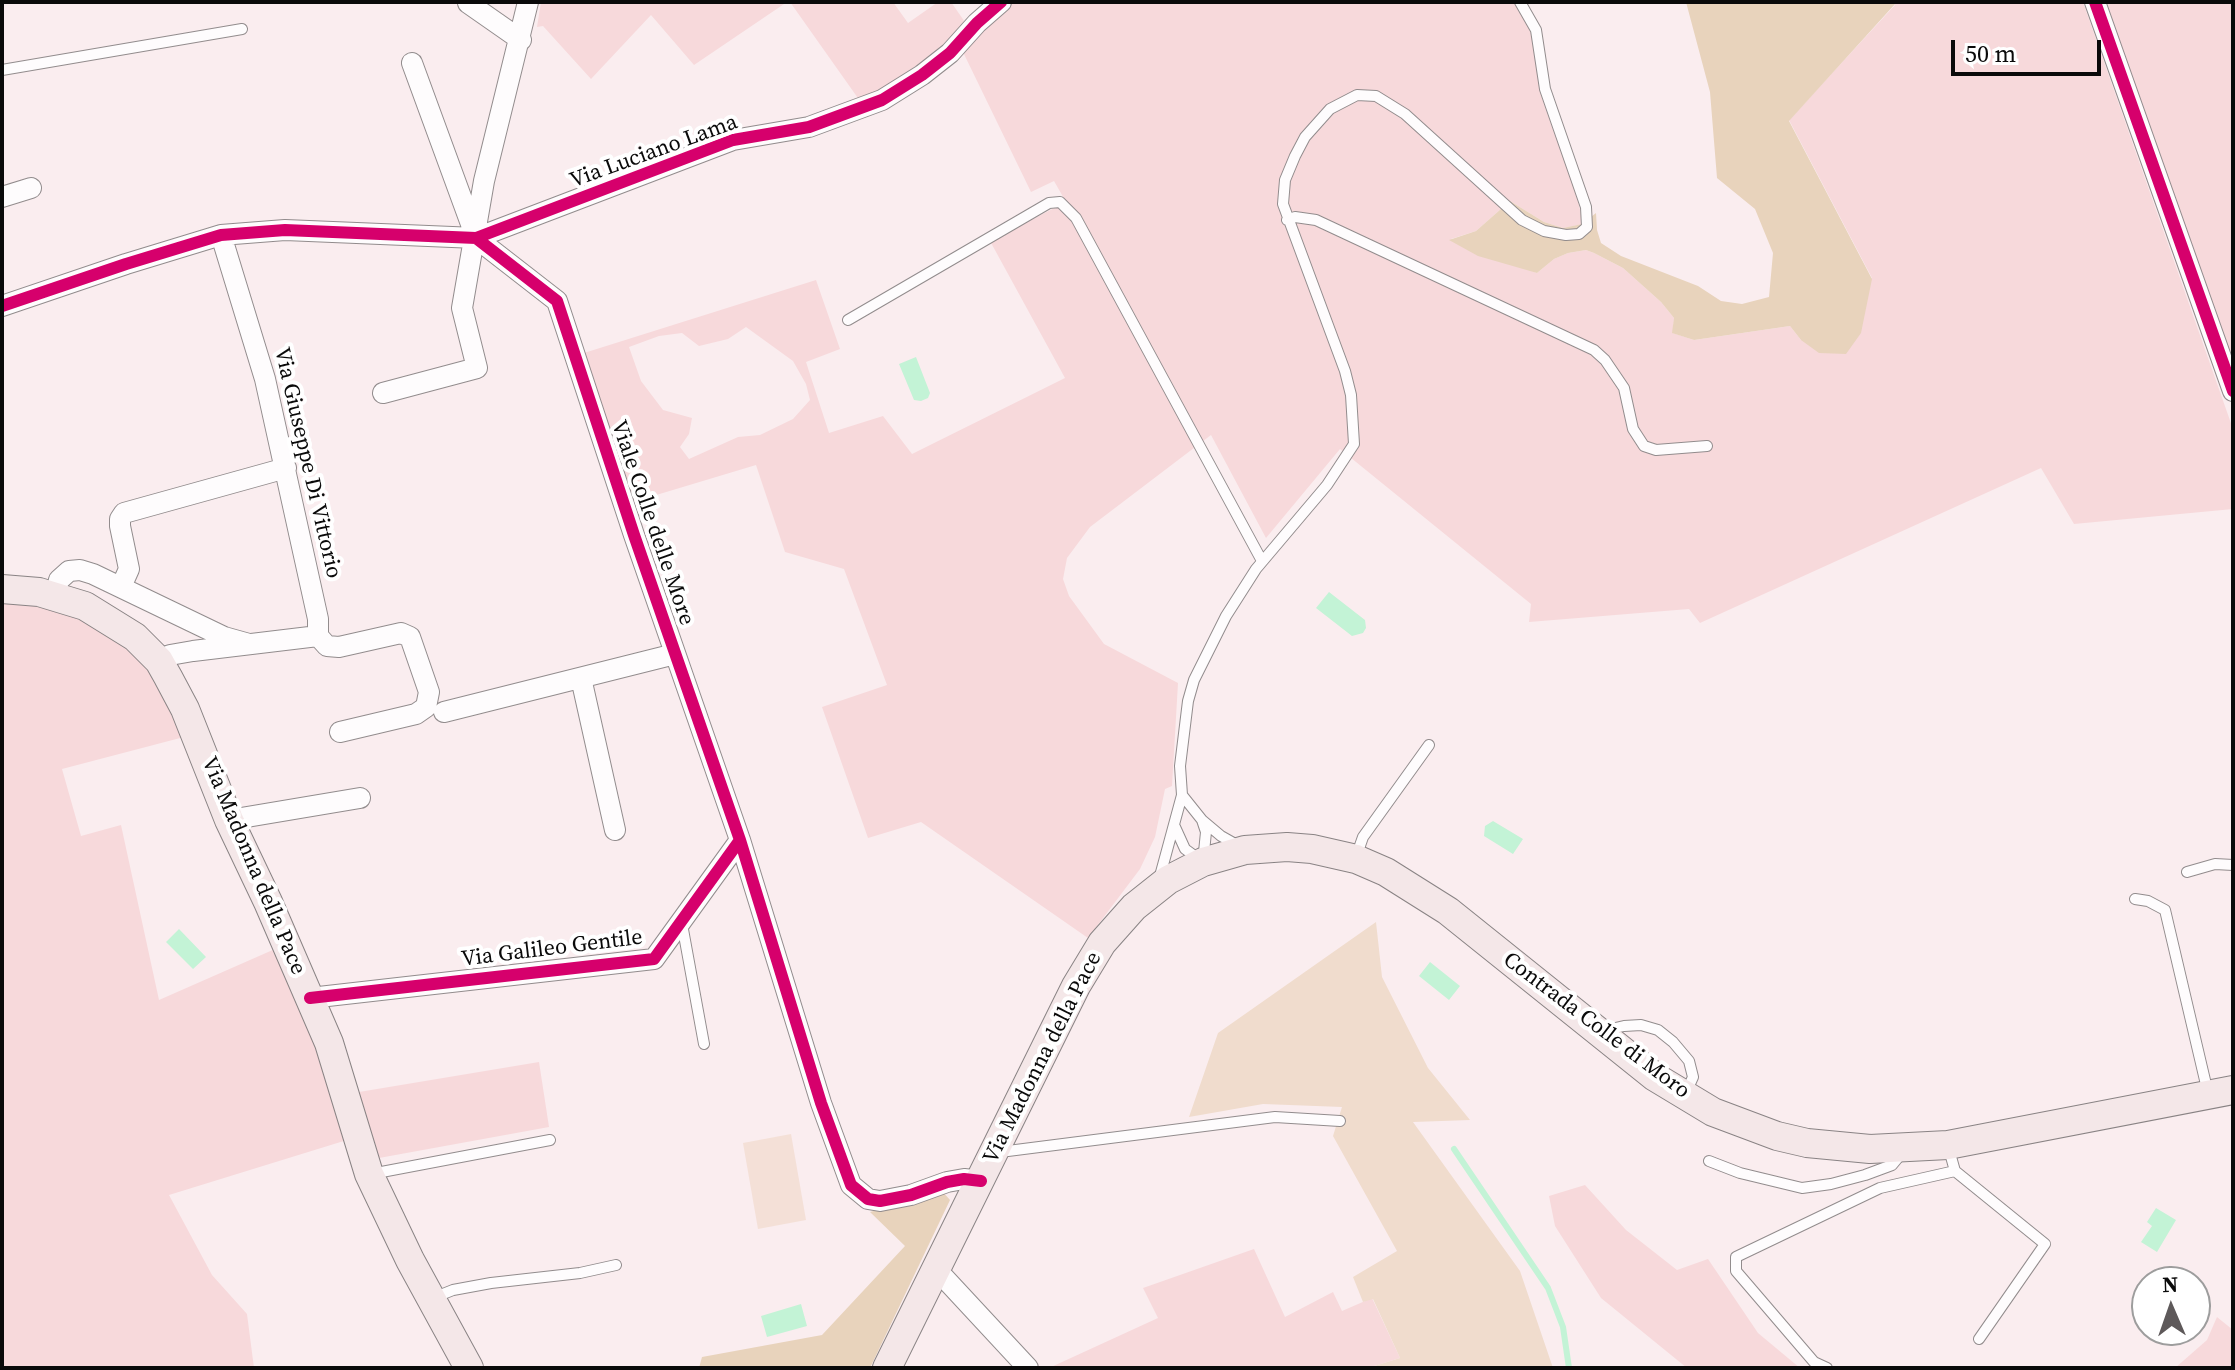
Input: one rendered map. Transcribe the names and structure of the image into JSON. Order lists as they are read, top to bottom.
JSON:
{
  "streets": {
    "main road": ["Via Madonna della Pace", "Contrada Colle di Moro"],
    "street": [
      "Via Luciano Lama",
      "Via Giuseppe Di Vittorio",
      "Viale Colle delle More",
      "Via Galileo Gentile"
    ]
  },
  "crossings": [
    ["Via Luciano Lama", "Viale Colle delle More"],
    ["Viale Colle delle More", "Via Madonna della Pace"],
    ["Viale Colle delle More", "Via Galileo Gentile"],
    ["Via Madonna della Pace", "Via Galileo Gentile"],
    ["Via Madonna della Pace", "Contrada Colle di Moro"]
  ],
  "scale_bar": "50 m",
  "north": "top"
}
